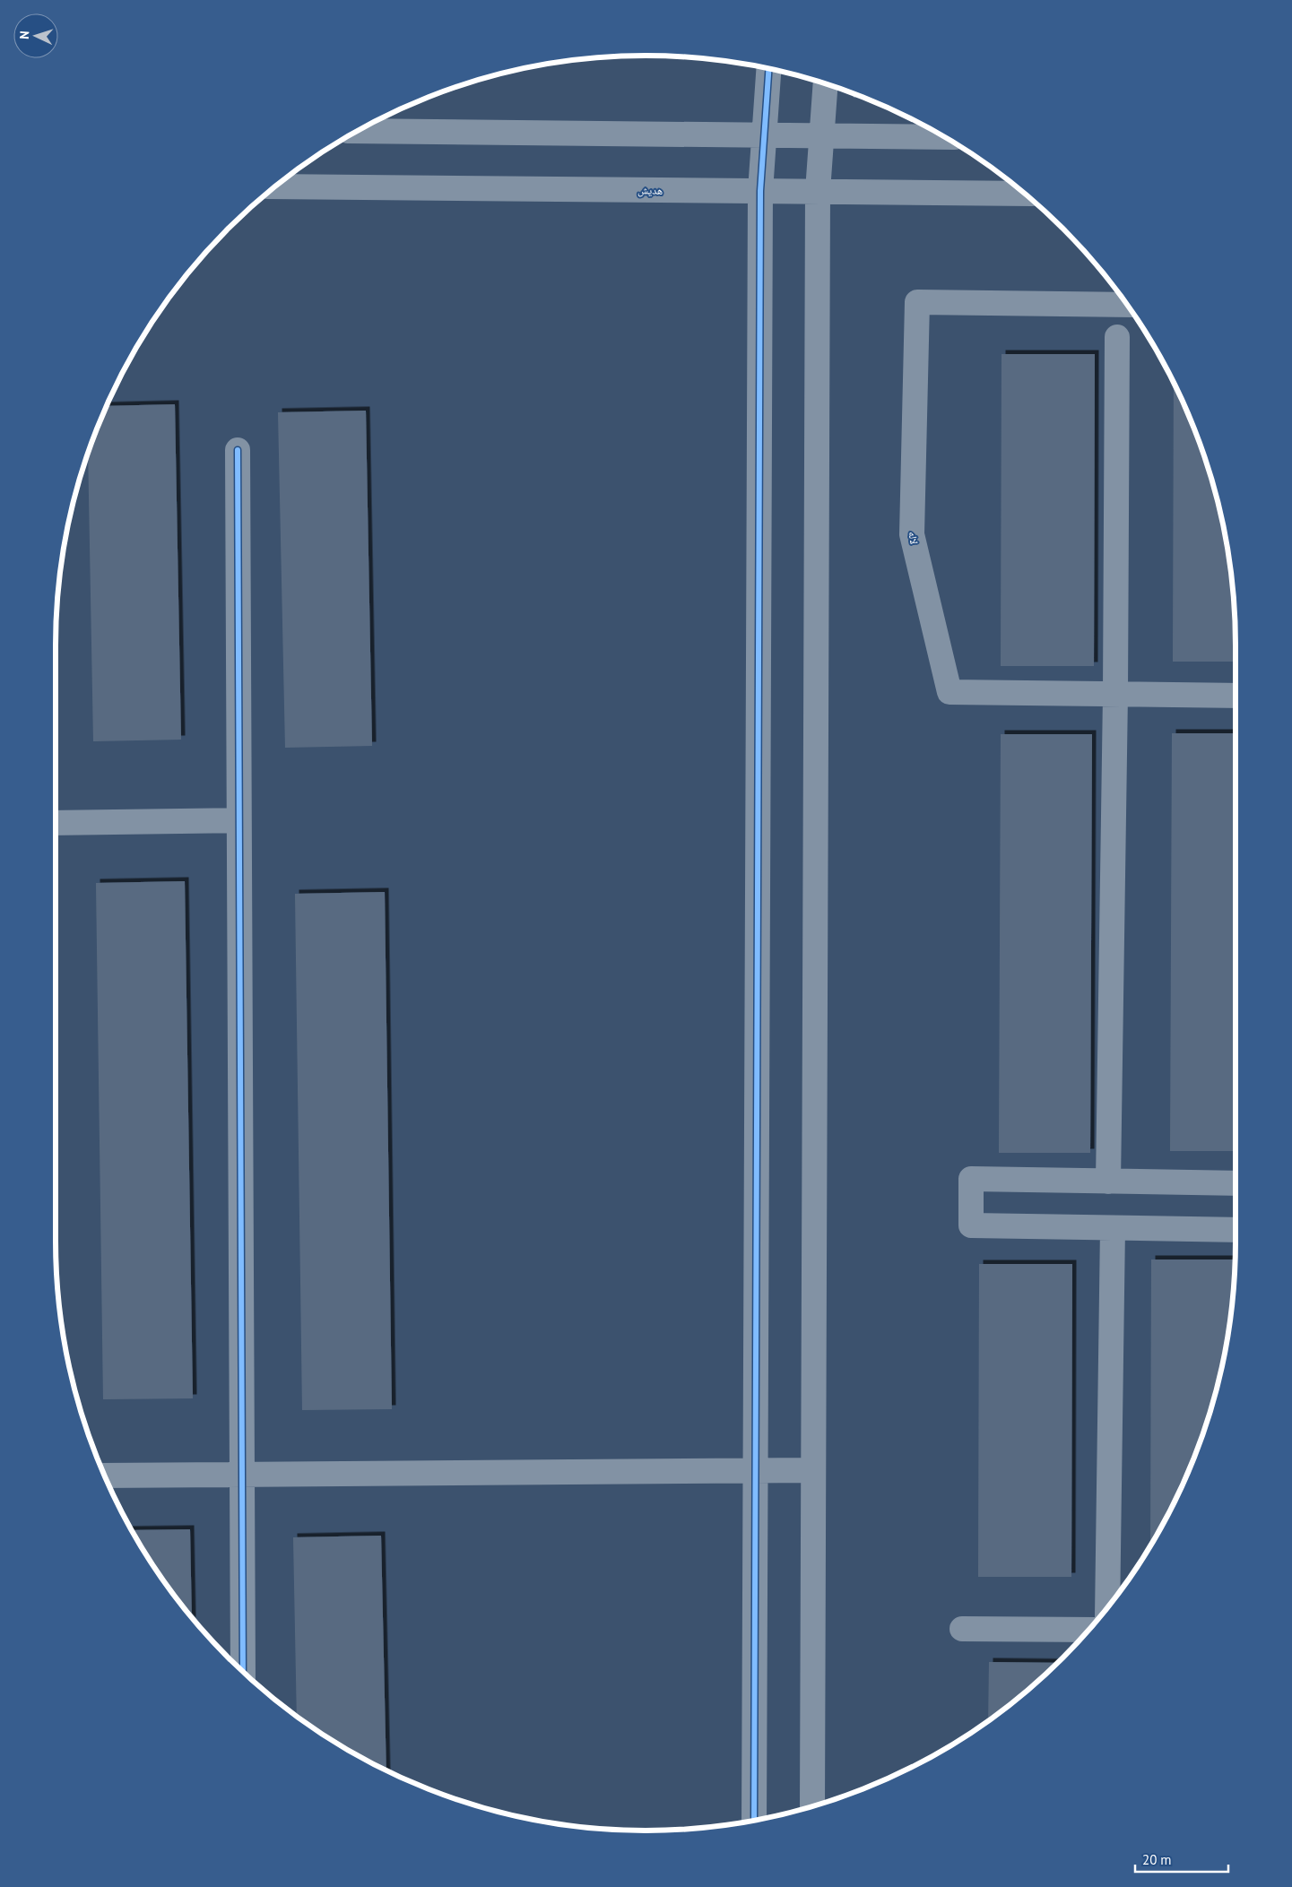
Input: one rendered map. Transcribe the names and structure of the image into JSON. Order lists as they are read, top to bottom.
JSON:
{
  "streets": {
    "street": ["هدیش", "لاله"]
  },
  "scale_bar": "20 m",
  "north": "left"
}
